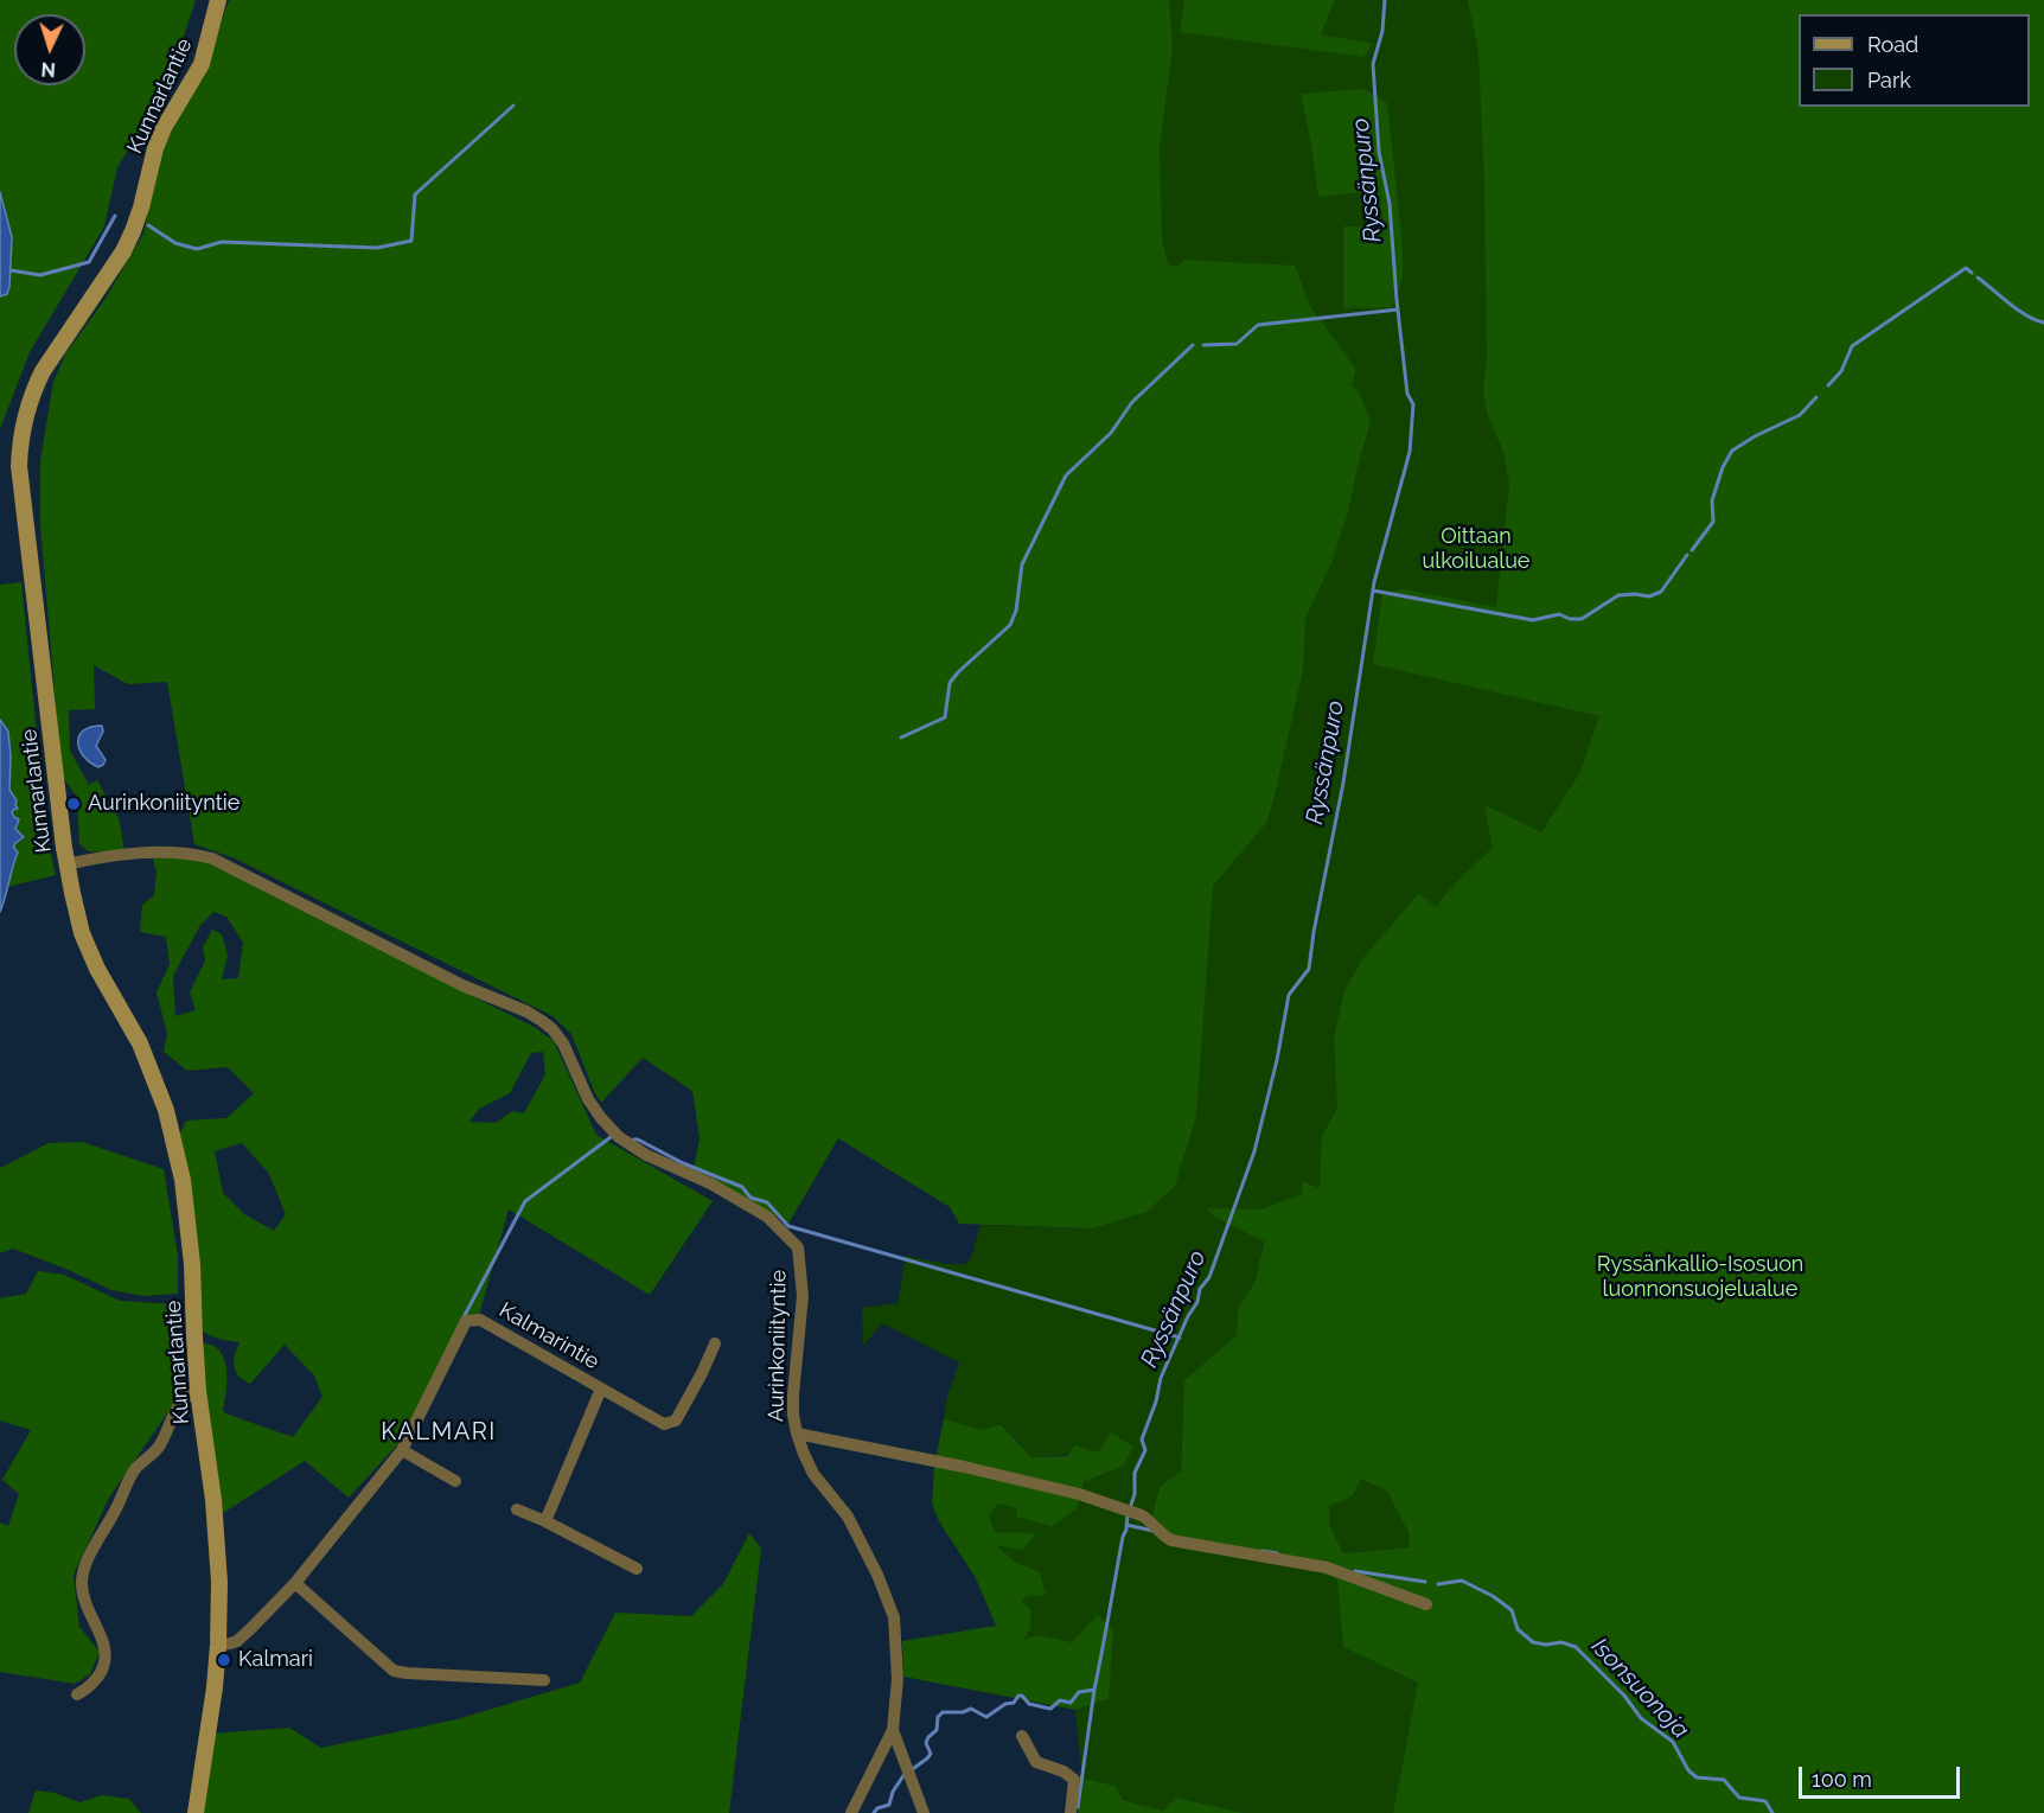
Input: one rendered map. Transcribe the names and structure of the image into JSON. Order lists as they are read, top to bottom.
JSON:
{
  "streets": {
    "main road": ["Kunnarlantie"],
    "street": ["Kalmarintie", "Aurinkoniityntie"]
  },
  "crossings": [
    ["Kunnarlantie", "Kalmarintie"],
    ["Kunnarlantie", "Aurinkoniityntie"]
  ],
  "districts": ["KALMARI"],
  "water": ["Ryssänpuro", "Isonsuonoja"],
  "parks": ["Oittaan ulkoilualue", "Ryssänkallio-Isosuon luonnonsuojelualue"],
  "places": ["Aurinkoniityntie", "Kalmari"],
  "legend": ["Road", "Park"],
  "scale_bar": "100 m",
  "north": "bottom"
}
